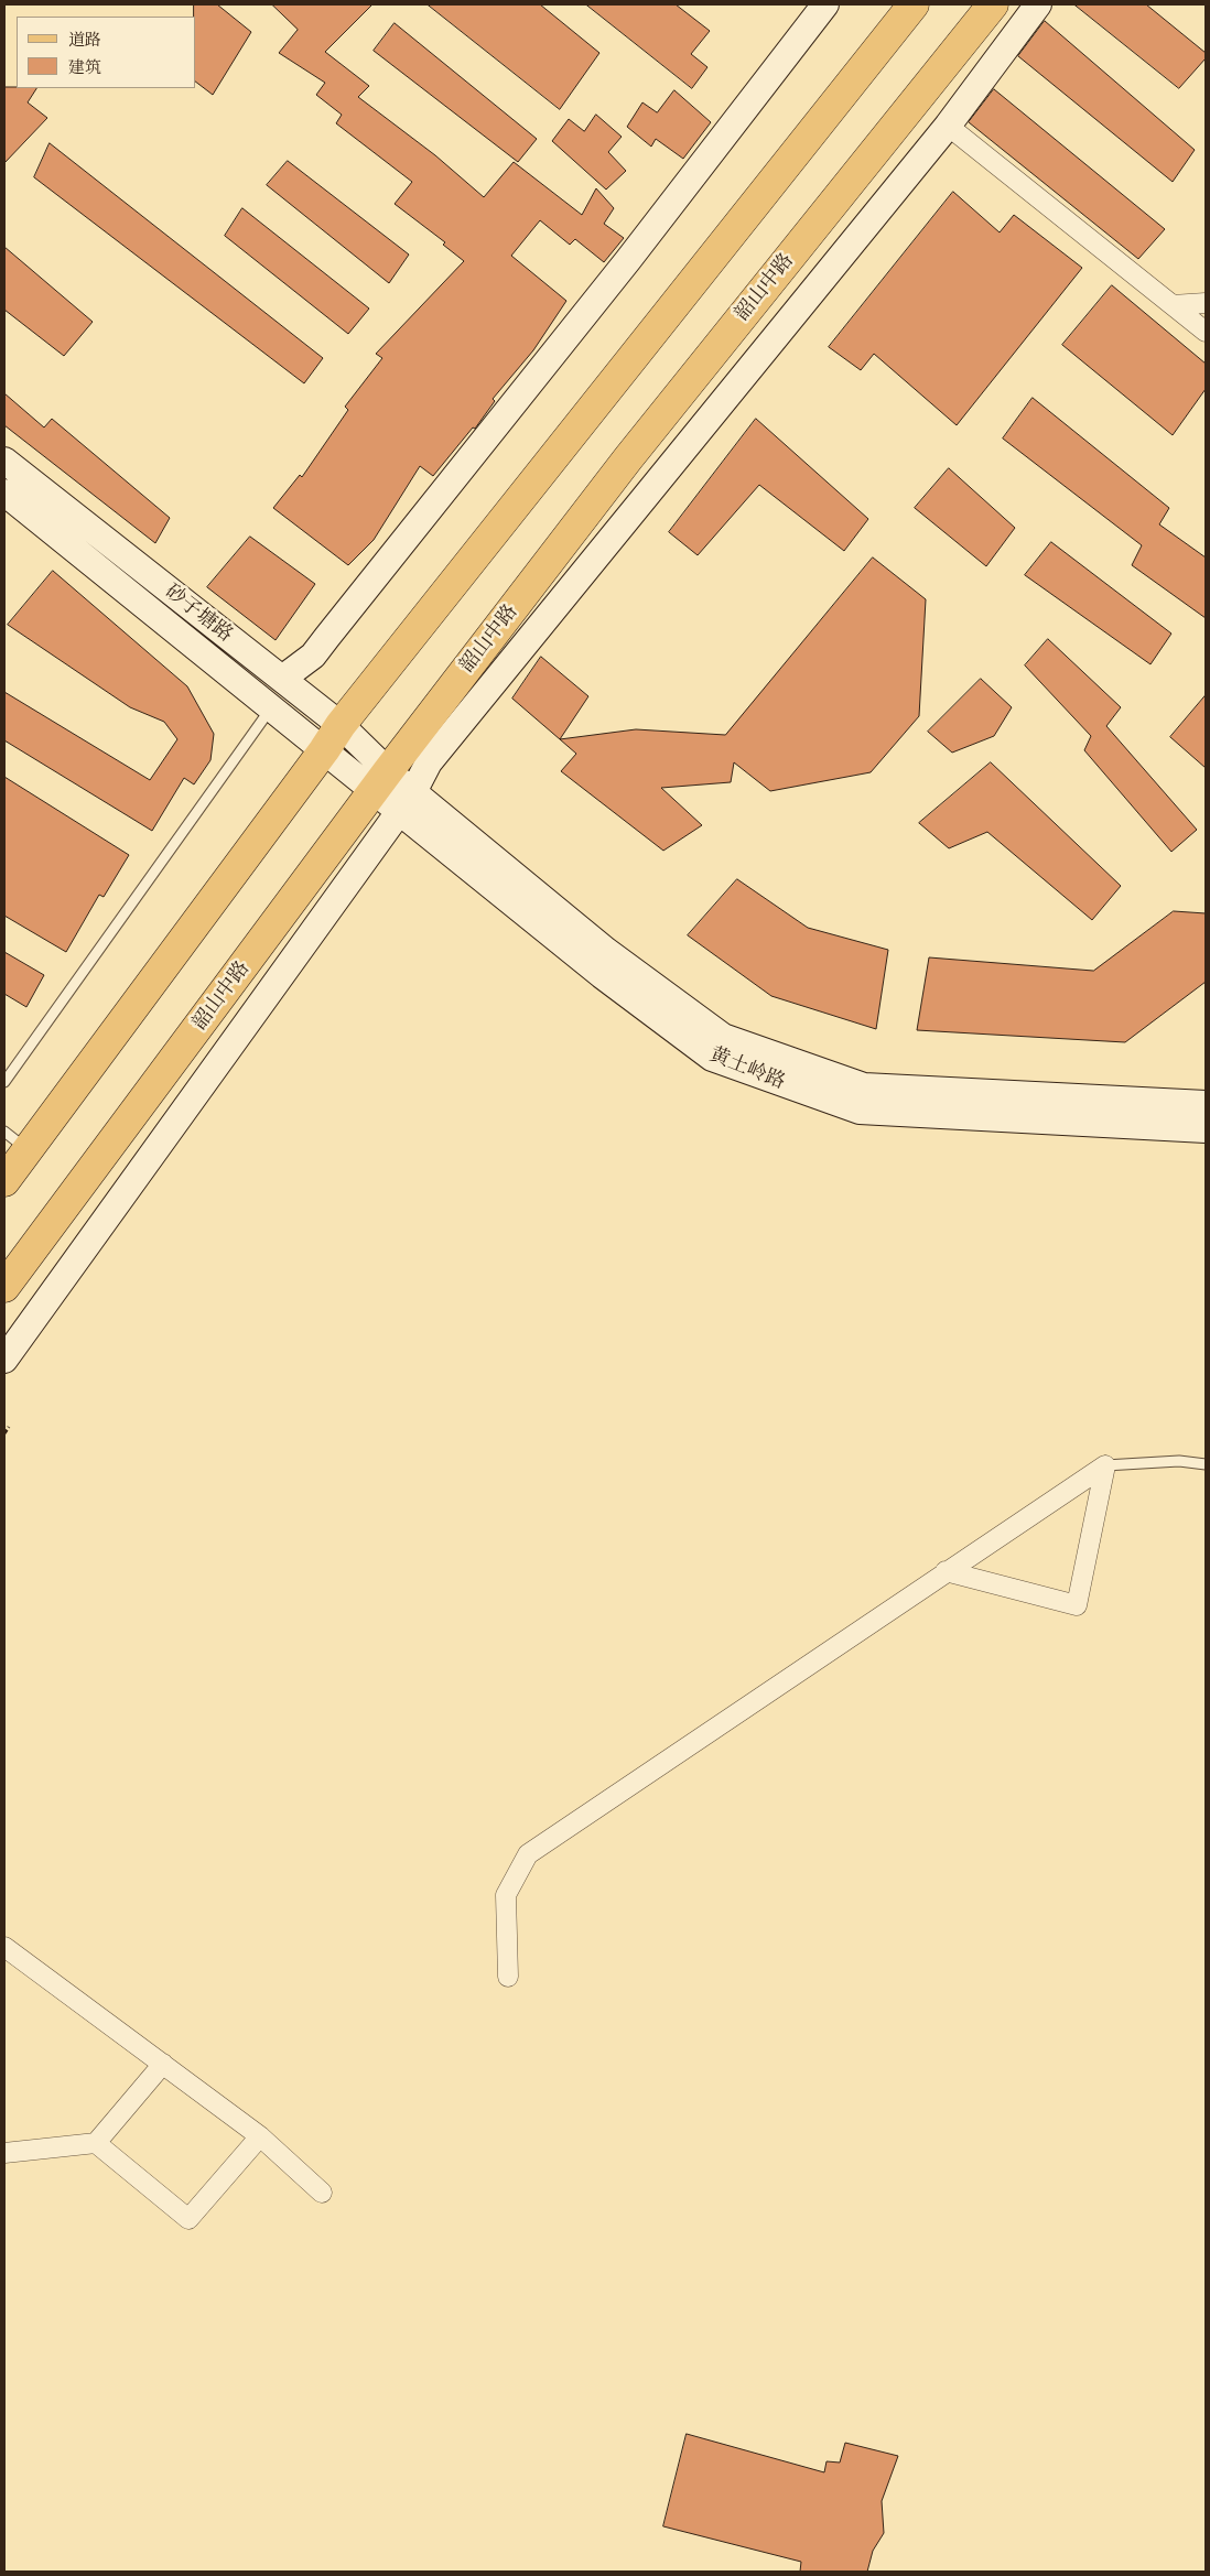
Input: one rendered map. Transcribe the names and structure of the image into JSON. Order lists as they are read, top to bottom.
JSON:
{
  "streets": {
    "main road": ["韶山中路"],
    "street": ["砂子塘路", "黄土岭路"]
  },
  "crossings": [
    ["韶山中路", "砂子塘路"],
    ["韶山中路", "黄土岭路"],
    ["砂子塘路", "黄土岭路"]
  ],
  "legend": ["道路", "建筑"]
}
